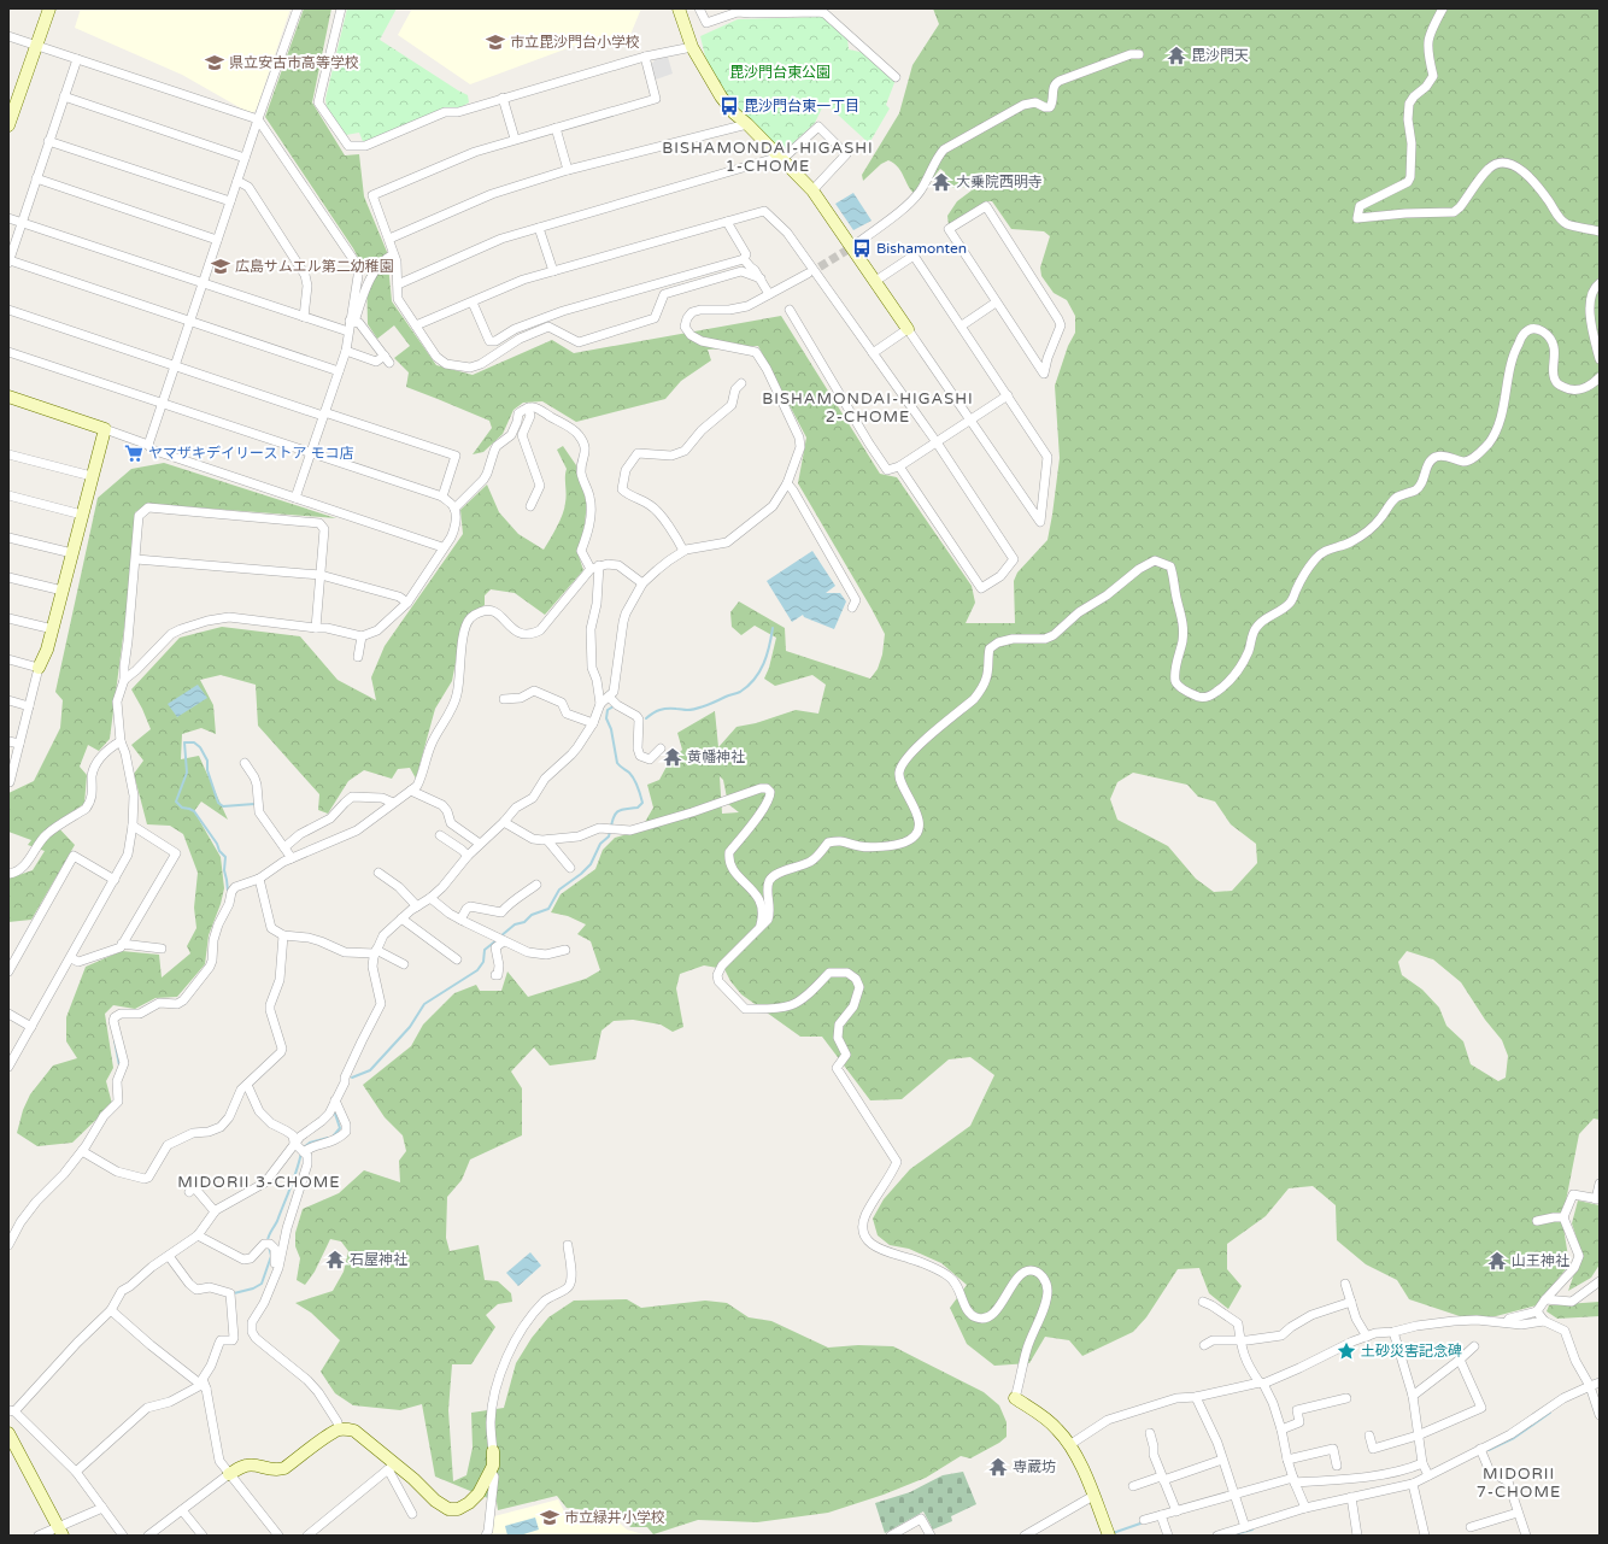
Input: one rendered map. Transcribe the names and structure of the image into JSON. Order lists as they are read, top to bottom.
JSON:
{
  "districts": [
    "BISHAMONDAI-HIGASHI 1-CHOME",
    "BISHAMONDAI-HIGASHI 2-CHOME",
    "MIDORII 3-CHOME",
    "MIDORII 7-CHOME"
  ],
  "parks": ["毘沙門台東公園"],
  "places": {
    "school or university": [
      "市立毘沙門台小学校",
      "県立安古市高等学校",
      "広島サムエル第二幼稚園",
      "市立緑井小学校"
    ],
    "temple": [
      "毘沙門天",
      "大乗院西明寺",
      "黄幡神社",
      "石屋神社",
      "山王神社",
      "専蔵坊"
    ],
    "bus stop": ["毘沙門台東一丁目", "Bishamonten"],
    "supermarket": ["ヤマザキデイリーストア モコ店"],
    "place": ["土砂災害記念碑"]
  }
}
